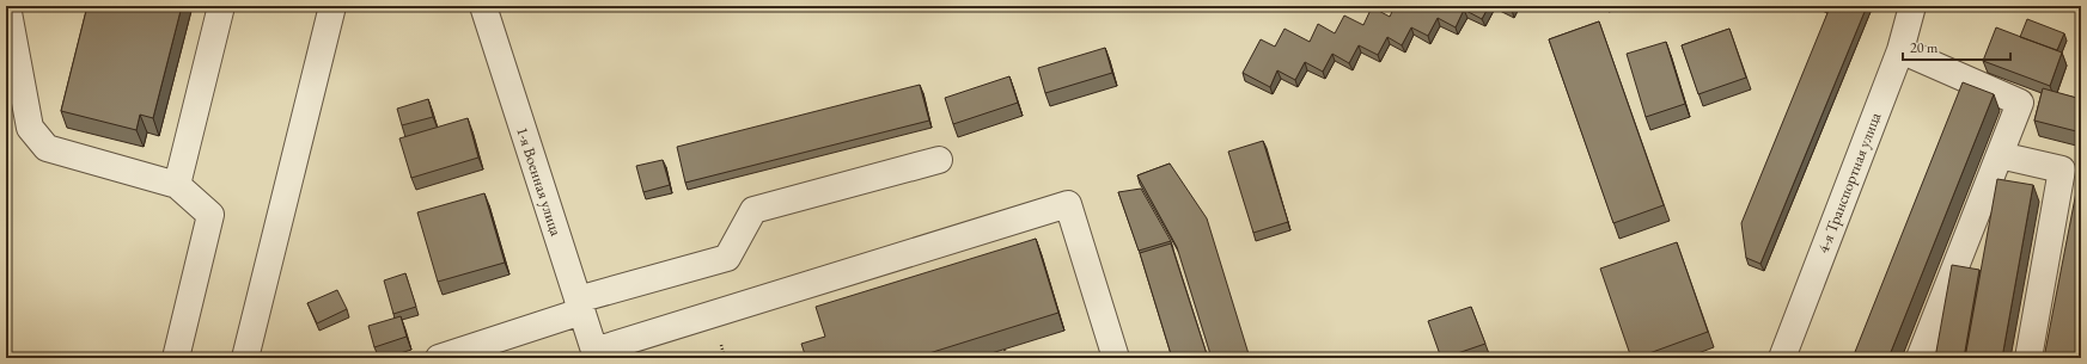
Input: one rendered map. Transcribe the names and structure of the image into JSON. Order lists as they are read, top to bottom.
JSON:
{
  "streets": {
    "street": ["1-я Военная улица", "4-я Транспортная улица"]
  },
  "scale_bar": "20 m"
}
